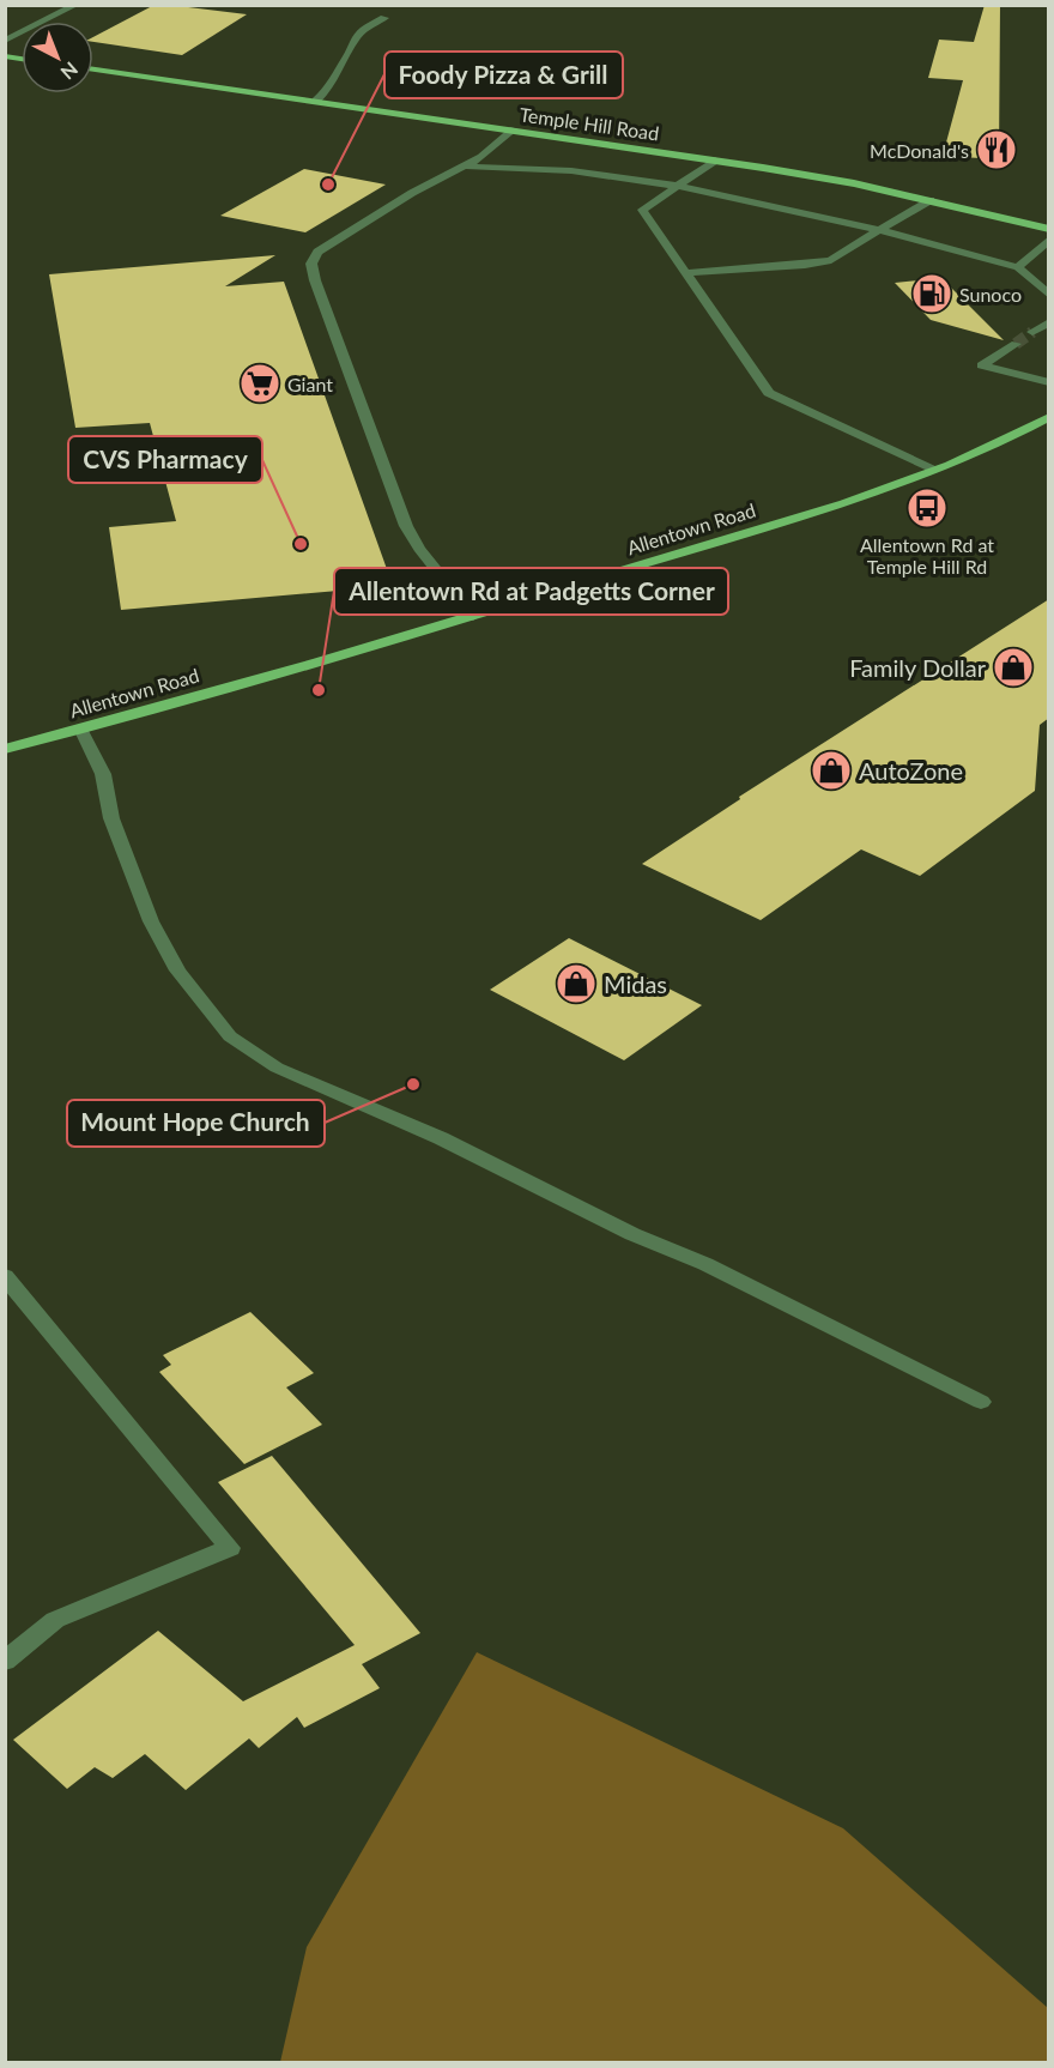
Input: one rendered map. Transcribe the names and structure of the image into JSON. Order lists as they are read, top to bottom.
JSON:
{
  "streets": {
    "main road": ["Temple Hill Road", "Allentown Road"]
  },
  "places": {
    "restaurant": ["McDonald's"],
    "other": [
      "Foody Pizza & Grill",
      "CVS Pharmacy",
      "Allentown Rd at Padgetts Corner",
      "Mount Hope Church"
    ],
    "fuel station": ["Sunoco"],
    "supermarket": ["Giant"],
    "bus stop": ["Allentown Rd at Temple Hill Rd"],
    "shop": ["Family Dollar", "AutoZone", "Midas"]
  },
  "north": "bottom right"
}
